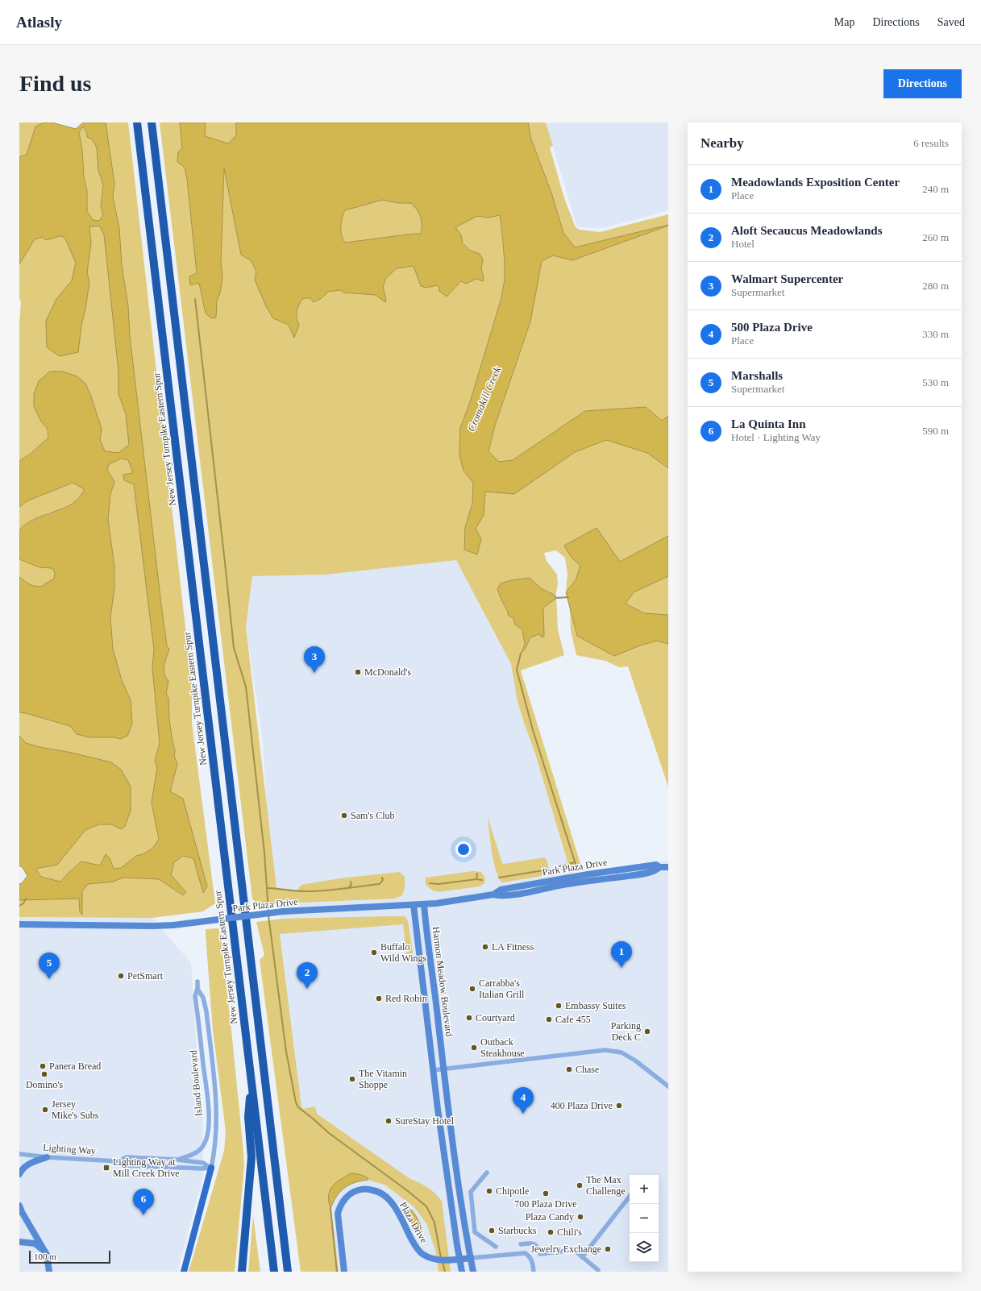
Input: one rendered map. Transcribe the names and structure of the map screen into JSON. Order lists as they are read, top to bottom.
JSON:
{
  "streets": {
    "highway": ["New Jersey Turnpike Eastern Spur"],
    "street": [
      "Park Plaza Drive",
      "Harmon Meadow Boulevard",
      "Island Boulevard",
      "Lighting Way",
      "Plaza Drive"
    ]
  },
  "crossings": [
    ["Park Plaza Drive", "Harmon Meadow Boulevard"],
    ["Harmon Meadow Boulevard", "Plaza Drive"],
    ["Island Boulevard", "Lighting Way"]
  ],
  "water": ["Cromakill Creek"],
  "places": {
    "other": [
      "McDonald's",
      "Sam's Club",
      "LA Fitness",
      "Buffalo Wild Wings",
      "PetSmart",
      "Carrabba's Italian Grill",
      "Red Robin",
      "Embassy Suites",
      "Courtyard",
      "Cafe 455",
      "Parking Deck C",
      "Outback Steakhouse",
      "Panera Bread",
      "Chase",
      "Domino's",
      "The Vitamin Shoppe",
      "400 Plaza Drive",
      "Jersey Mike's Subs",
      "SureStay Hotel",
      "The Max Challenge",
      "Chipotle",
      "700 Plaza Drive",
      "Plaza Candy",
      "Starbucks",
      "Chili's",
      "Jewelry Exchange"
    ],
    "transit": ["Lighting Way at Mill Creek Drive"]
  },
  "scale_bar": "100 m",
  "page": {
    "header": "Atlasly",
    "nav": ["Map", "Directions", "Saved"],
    "buttons": "Directions",
    "title": "Find us",
    "heading": ["Nearby", "6 results"],
    "list": [
      {
        "mark": "1",
        "name": "Meadowlands Exposition Center",
        "note": "Place",
        "value": "240 m"
      },
      {
        "mark": "2",
        "name": "Aloft Secaucus Meadowlands",
        "note": "Hotel",
        "value": "260 m"
      },
      {
        "mark": "3",
        "name": "Walmart Supercenter",
        "note": "Supermarket",
        "value": "280 m"
      },
      {
        "mark": "4",
        "name": "500 Plaza Drive",
        "note": "Place",
        "value": "330 m"
      },
      {
        "mark": "5",
        "name": "Marshalls",
        "note": "Supermarket",
        "value": "530 m"
      },
      {
        "mark": "6",
        "name": "La Quinta Inn",
        "note": "Hotel · Lighting Way",
        "value": "590 m"
      }
    ],
    "pins": [
      "3",
      "1",
      "5",
      "2",
      "4",
      "6"
    ],
    "map_buttons": ["+", "−"],
    "scale": "100 m"
  }
}
